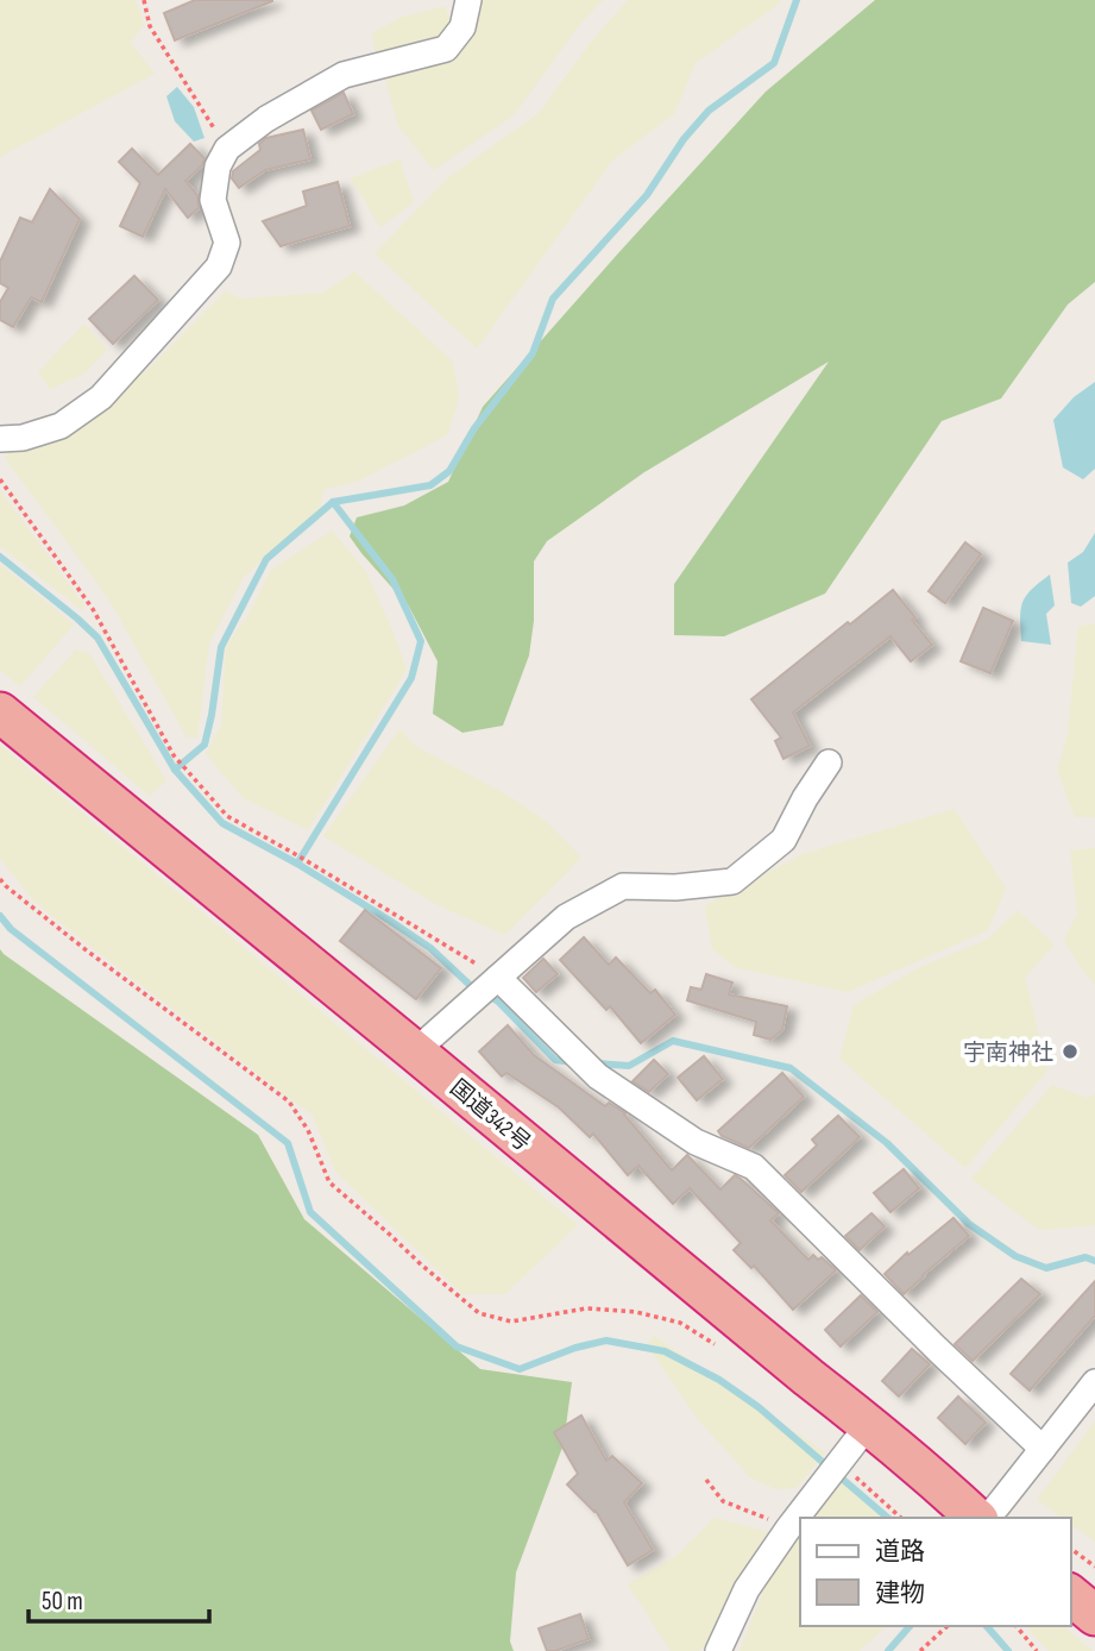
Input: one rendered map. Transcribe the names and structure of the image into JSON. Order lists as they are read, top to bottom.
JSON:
{
  "streets": {
    "highway": ["国道342号"]
  },
  "places": ["宇南神社"],
  "legend": ["道路", "建物"],
  "scale_bar": "50 m"
}
